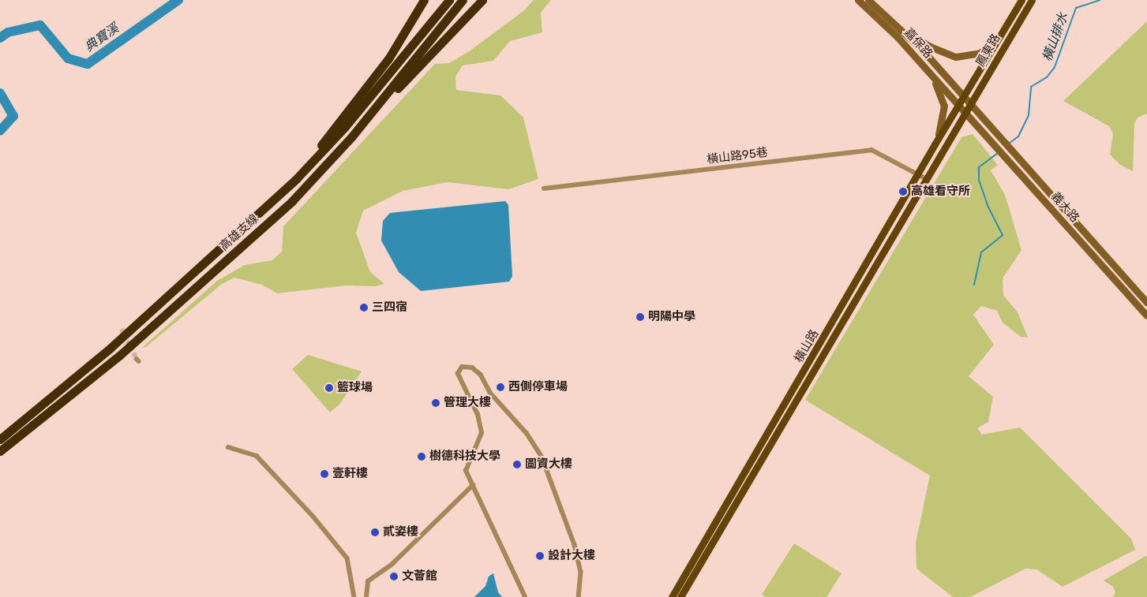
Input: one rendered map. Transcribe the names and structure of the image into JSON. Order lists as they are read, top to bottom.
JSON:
{
  "streets": {
    "highway": ["高雄支線"],
    "main road": ["鳳東路", "橫山路"],
    "street": ["嘉保路", "橫山路95巷", "義大路"]
  },
  "crossings": [
    ["嘉保路", "鳳東路"],
    ["嘉保路", "義大路"],
    ["嘉保路", "橫山路"],
    ["鳳東路", "義大路"],
    ["鳳東路", "橫山路"],
    ["橫山路95巷", "橫山路"],
    ["義大路", "橫山路"]
  ],
  "water": ["橫山排水", "典寶溪"],
  "places": [
    "高雄看守所",
    "三四宿",
    "明陽中學",
    "西側停車場",
    "籃球場",
    "管理大樓",
    "樹德科技大學",
    "圖資大樓",
    "壹軒樓",
    "貳姿樓",
    "設計大樓",
    "文薈館"
  ]
}
